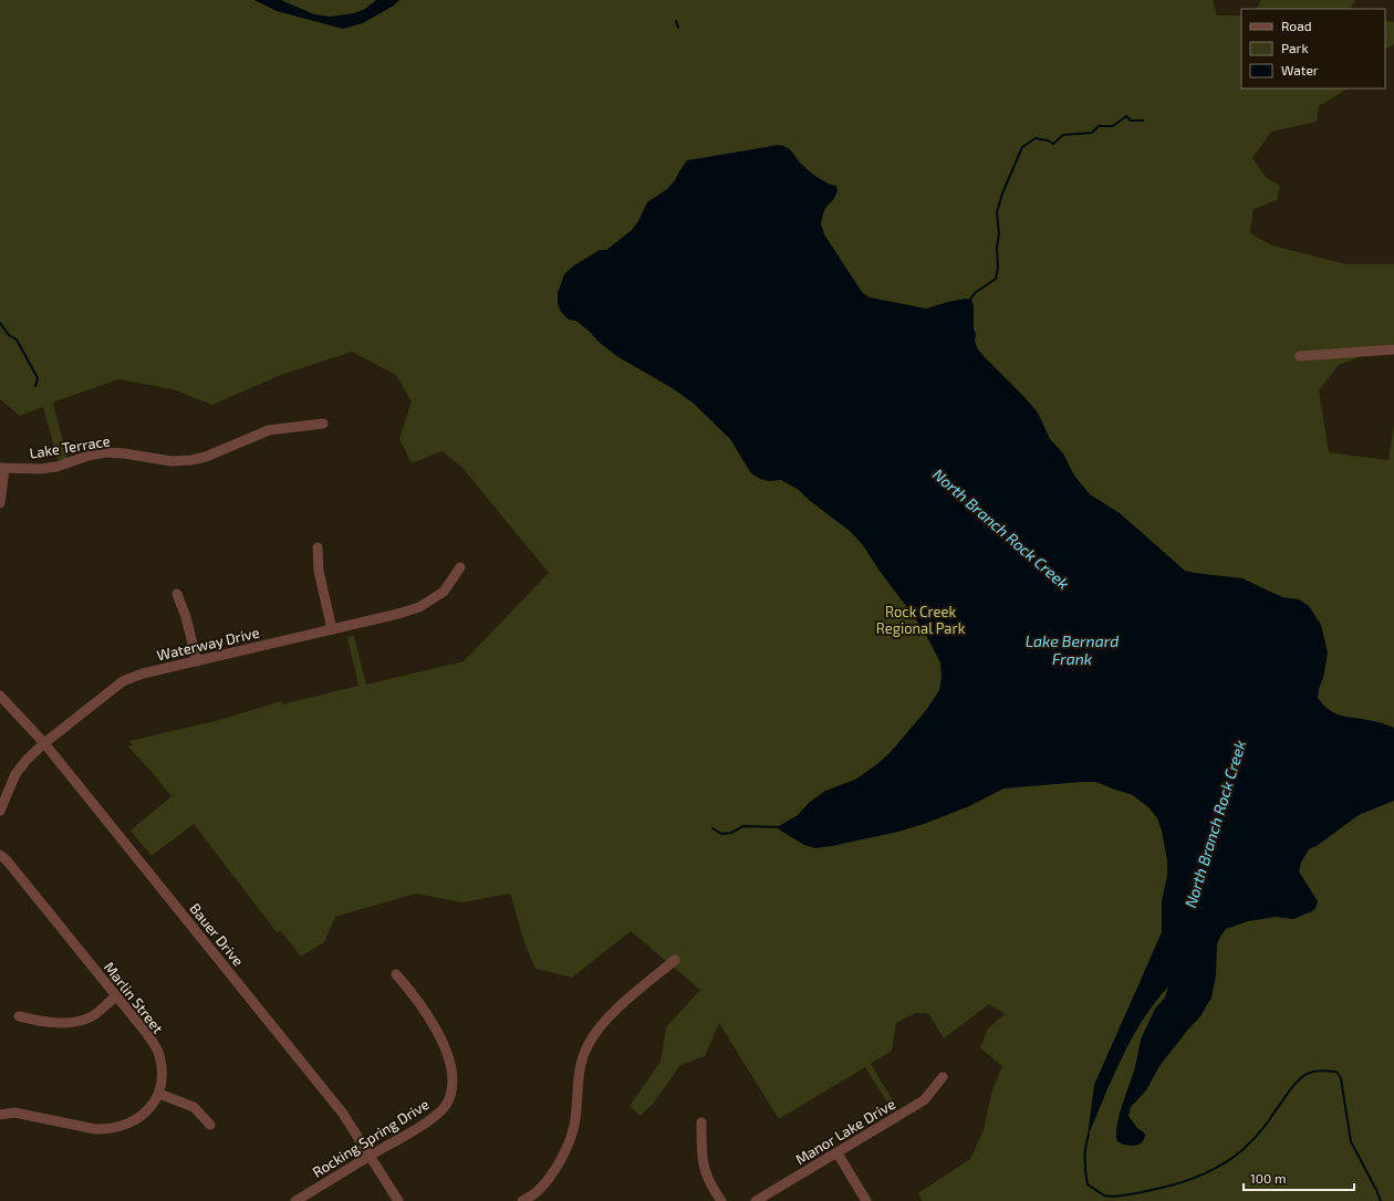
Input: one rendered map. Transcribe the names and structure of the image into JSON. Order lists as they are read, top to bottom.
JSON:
{
  "streets": {
    "street": [
      "Lake Terrace",
      "Waterway Drive",
      "Bauer Drive",
      "Marlin Street",
      "Manor Lake Drive",
      "Rocking Spring Drive"
    ]
  },
  "crossings": [
    ["Waterway Drive", "Bauer Drive"],
    ["Bauer Drive", "Rocking Spring Drive"]
  ],
  "water": ["North Branch Rock Creek", "Lake Bernard Frank"],
  "parks": ["Rock Creek Regional Park"],
  "legend": ["Road", "Park", "Water"],
  "scale_bar": "100 m"
}
